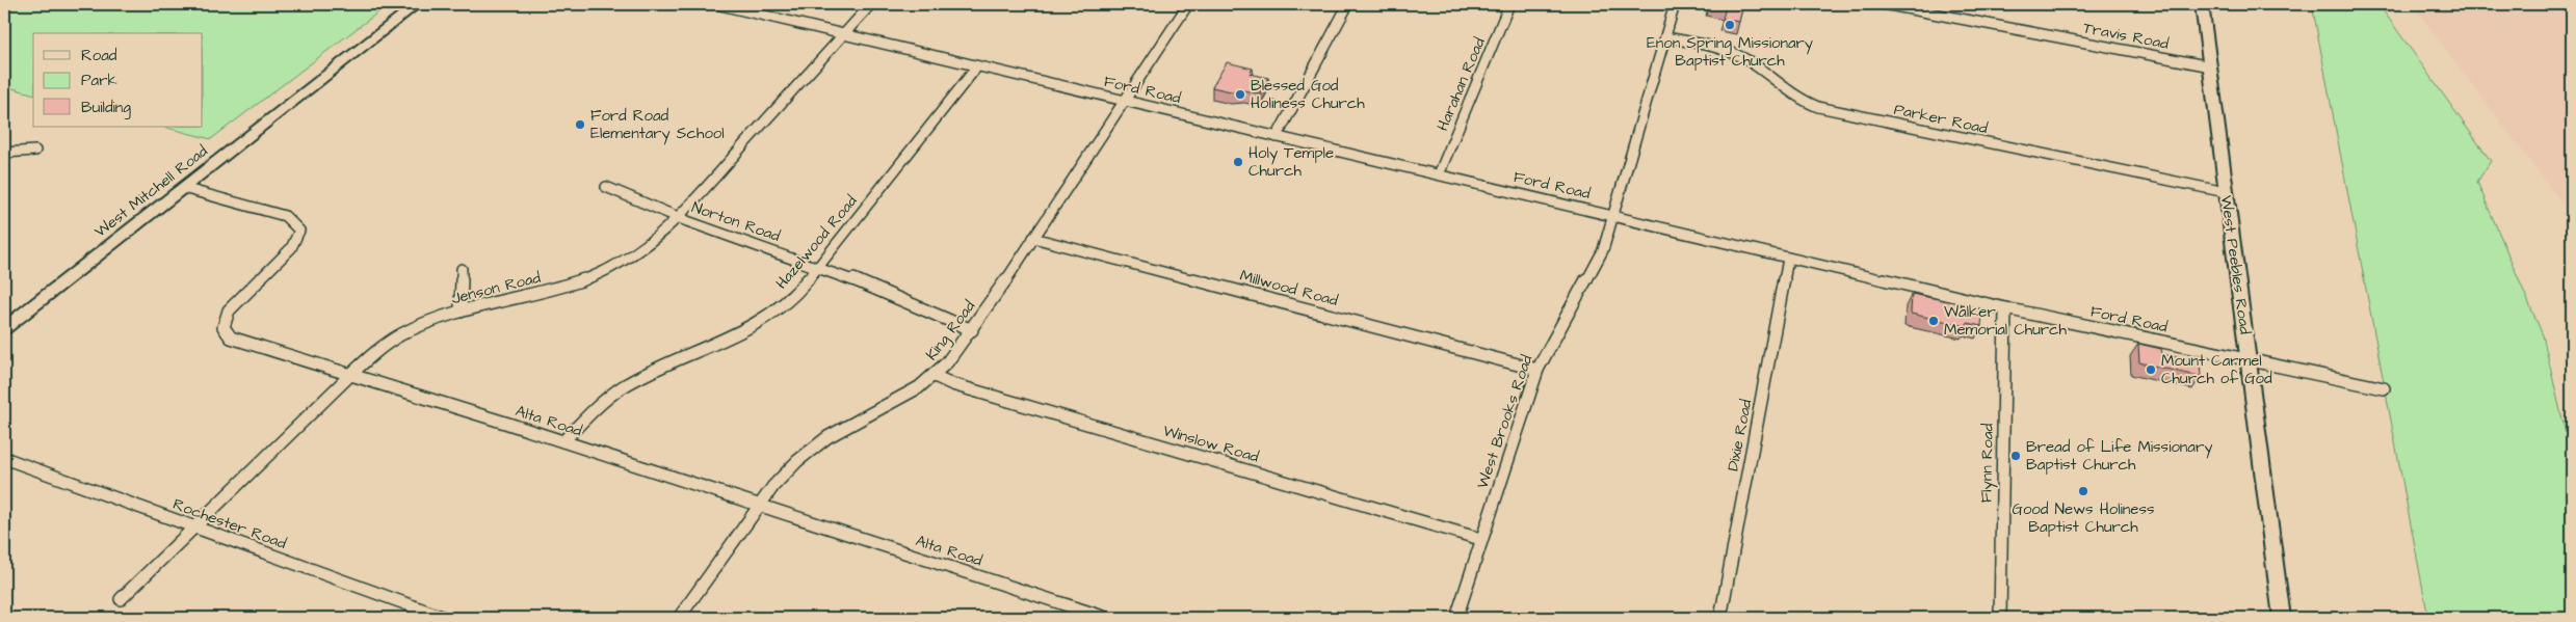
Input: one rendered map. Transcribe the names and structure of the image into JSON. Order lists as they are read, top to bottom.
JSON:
{
  "streets": {
    "main road": ["West Mitchell Road", "West Peebles Road"],
    "street": [
      "Travis Road",
      "Harahan Road",
      "Ford Road",
      "Parker Road",
      "Norton Road",
      "Hazelwood Road",
      "Jenson Road",
      "Millwood Road",
      "King Road",
      "Alta Road",
      "West Brooks Road",
      "Dixie Road",
      "Winslow Road",
      "Flynn Road",
      "Rochester Road"
    ]
  },
  "crossings": [
    ["Travis Road", "West Peebles Road"],
    ["Harahan Road", "Ford Road"],
    ["Ford Road", "Hazelwood Road"],
    ["Ford Road", "West Peebles Road"],
    ["Ford Road", "Jenson Road"],
    ["Ford Road", "King Road"],
    ["Ford Road", "West Brooks Road"],
    ["Ford Road", "Dixie Road"],
    ["Ford Road", "Flynn Road"],
    ["Parker Road", "West Peebles Road"],
    ["Parker Road", "West Brooks Road"],
    ["West Mitchell Road", "Alta Road"],
    ["Norton Road", "Hazelwood Road"],
    ["Norton Road", "Jenson Road"],
    ["Norton Road", "King Road"],
    ["Hazelwood Road", "Alta Road"],
    ["Jenson Road", "Alta Road"],
    ["Jenson Road", "Rochester Road"],
    ["Millwood Road", "King Road"],
    ["Millwood Road", "West Brooks Road"],
    ["King Road", "Alta Road"],
    ["King Road", "Winslow Road"],
    ["West Brooks Road", "Winslow Road"]
  ],
  "places": [
    "Enon Spring Missionary Baptist Church",
    "Blessed God Holiness Church",
    "Ford Road Elementary School",
    "Holy Temple Church",
    "Walker Memorial Church",
    "Mount Carmel Church of God",
    "Bread of Life Missionary Baptist Church",
    "Good News Holiness Baptist Church"
  ],
  "legend": ["Road", "Park", "Building"]
}
